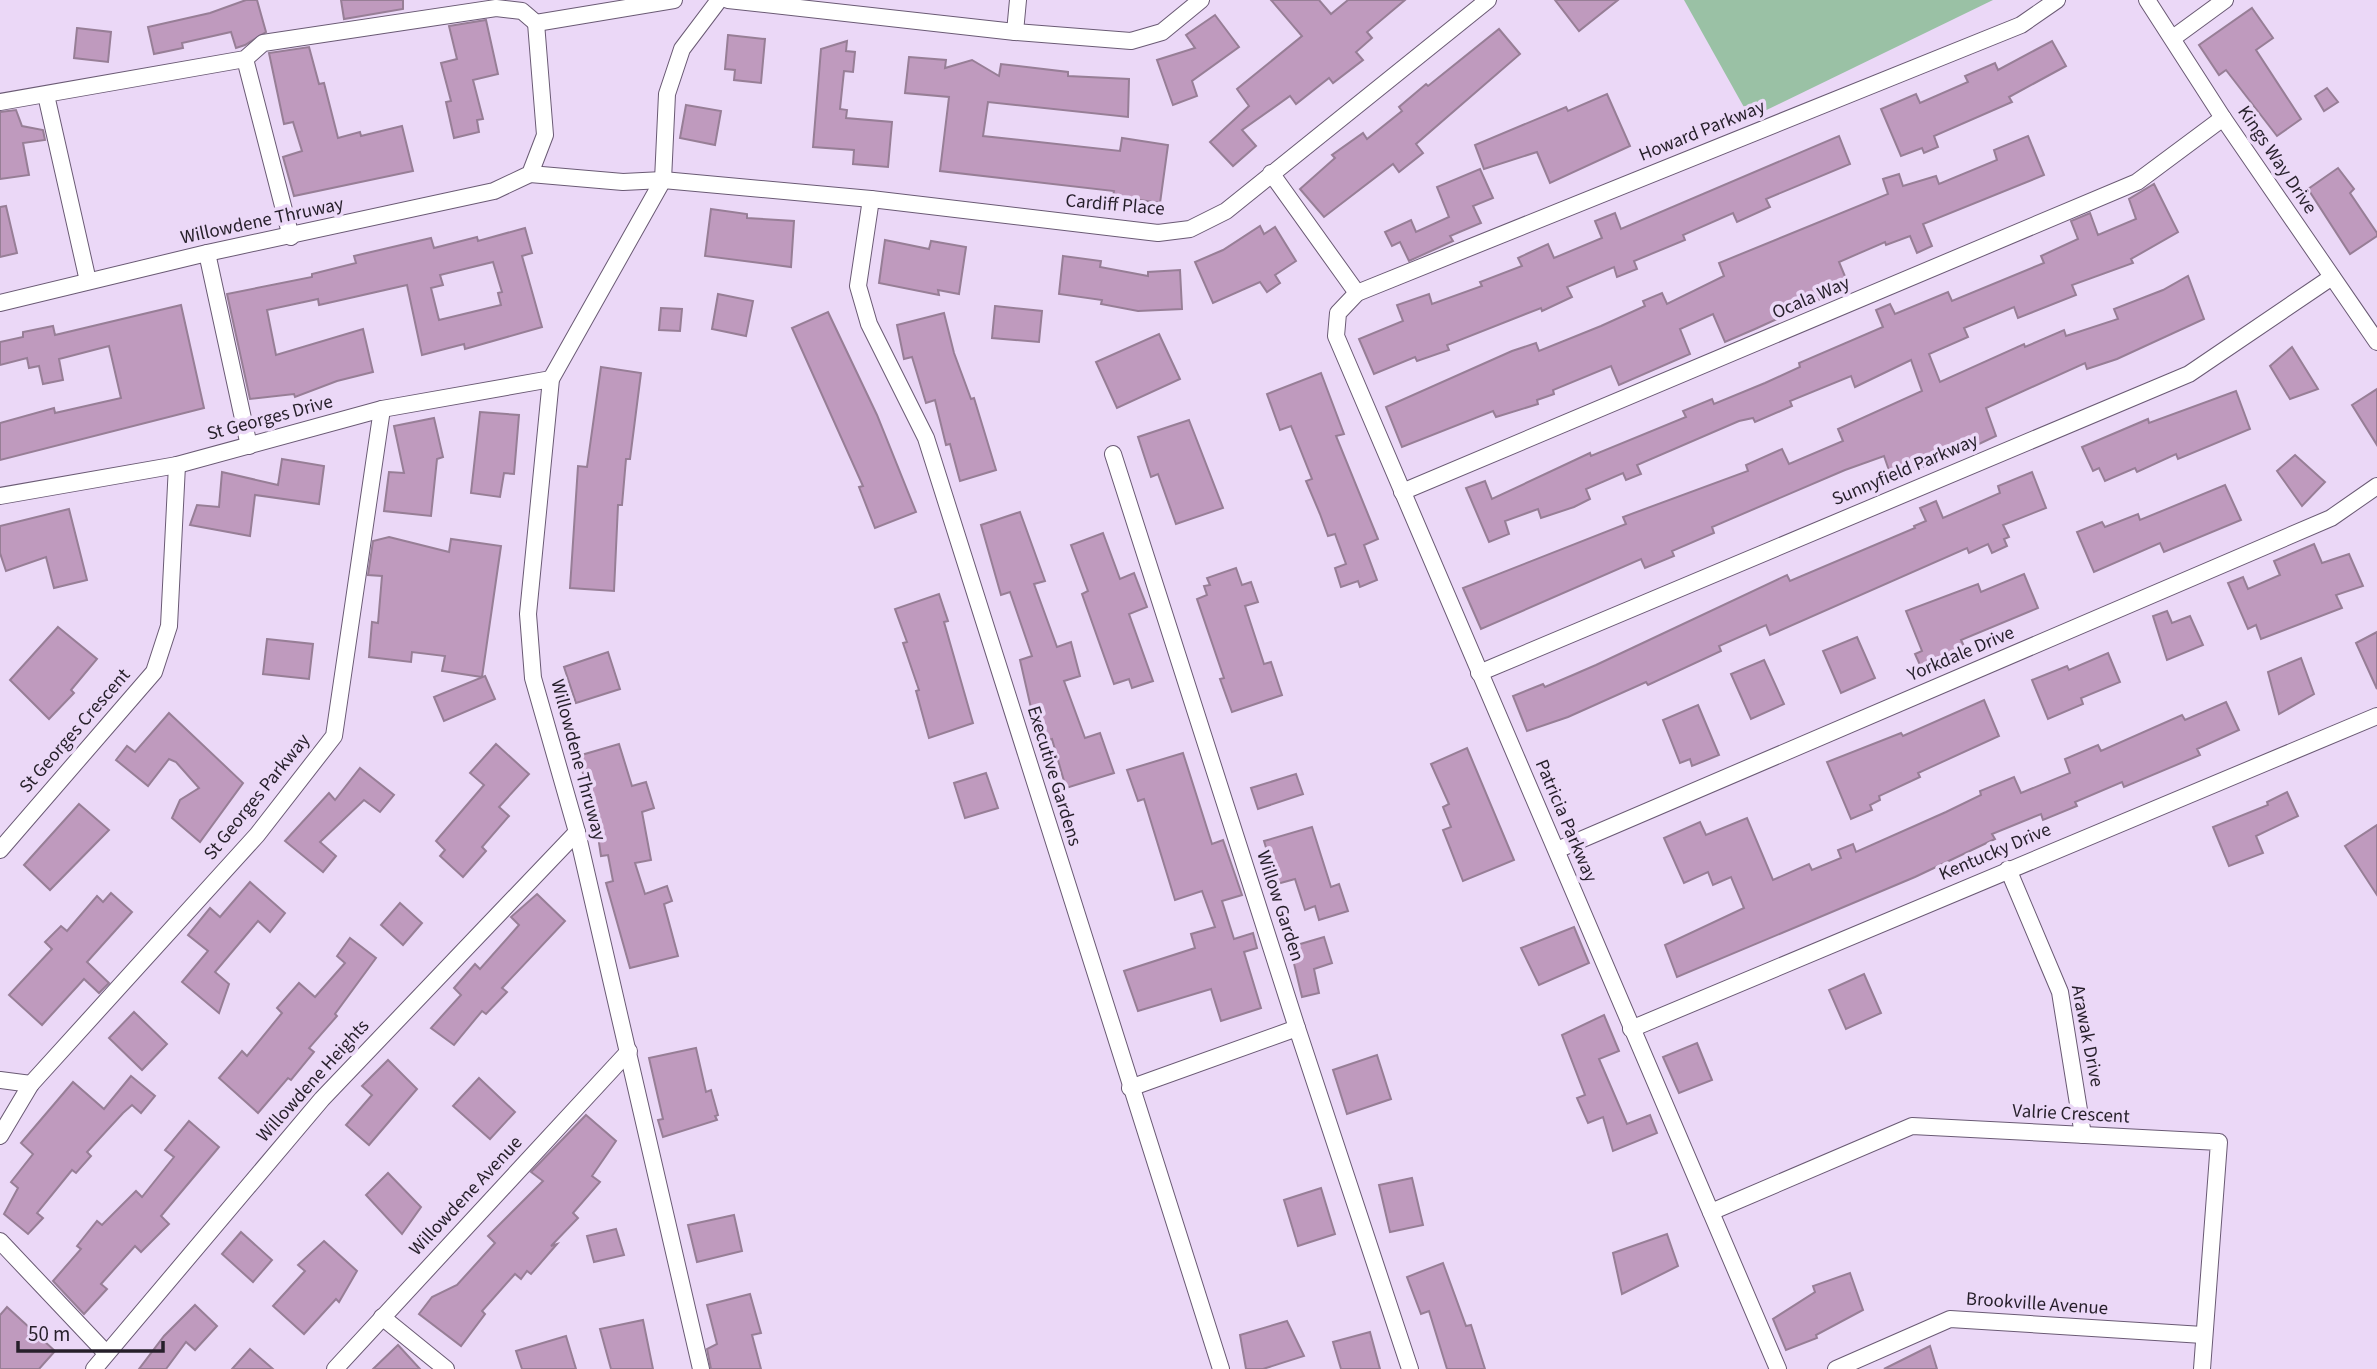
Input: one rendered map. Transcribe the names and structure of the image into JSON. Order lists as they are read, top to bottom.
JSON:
{
  "streets": {
    "street": [
      "Howard Parkway",
      "Kings Way Drive",
      "Cardiff Place",
      "Willowdene Thruway",
      "Ocala Way",
      "St Georges Drive",
      "Sunnyfield Parkway",
      "Yorkdale Drive",
      "St Georges Crescent",
      "Executive Gardens",
      "St Georges Parkway",
      "Patricia Parkway",
      "Kentucky Drive",
      "Willow Garden",
      "Arawak Drive",
      "Willowdene Heights",
      "Valrie Crescent",
      "Willowdene Avenue",
      "Brookville Avenue"
    ]
  },
  "crossings": [
    ["Howard Parkway", "Patricia Parkway"],
    ["Kings Way Drive", "Ocala Way"],
    ["Kings Way Drive", "Sunnyfield Parkway"],
    ["Cardiff Place", "Willowdene Thruway"],
    ["Cardiff Place", "Executive Gardens"],
    ["Willowdene Thruway", "St Georges Drive"],
    ["Willowdene Thruway", "Willowdene Heights"],
    ["Willowdene Thruway", "Willowdene Avenue"],
    ["Ocala Way", "Patricia Parkway"],
    ["St Georges Drive", "St Georges Crescent"],
    ["St Georges Drive", "St Georges Parkway"],
    ["Sunnyfield Parkway", "Patricia Parkway"],
    ["Yorkdale Drive", "Patricia Parkway"],
    ["Patricia Parkway", "Kentucky Drive"],
    ["Patricia Parkway", "Valrie Crescent"],
    ["Kentucky Drive", "Arawak Drive"],
    ["Arawak Drive", "Valrie Crescent"],
    ["Valrie Crescent", "Brookville Avenue"]
  ],
  "scale_bar": "50 m"
}
